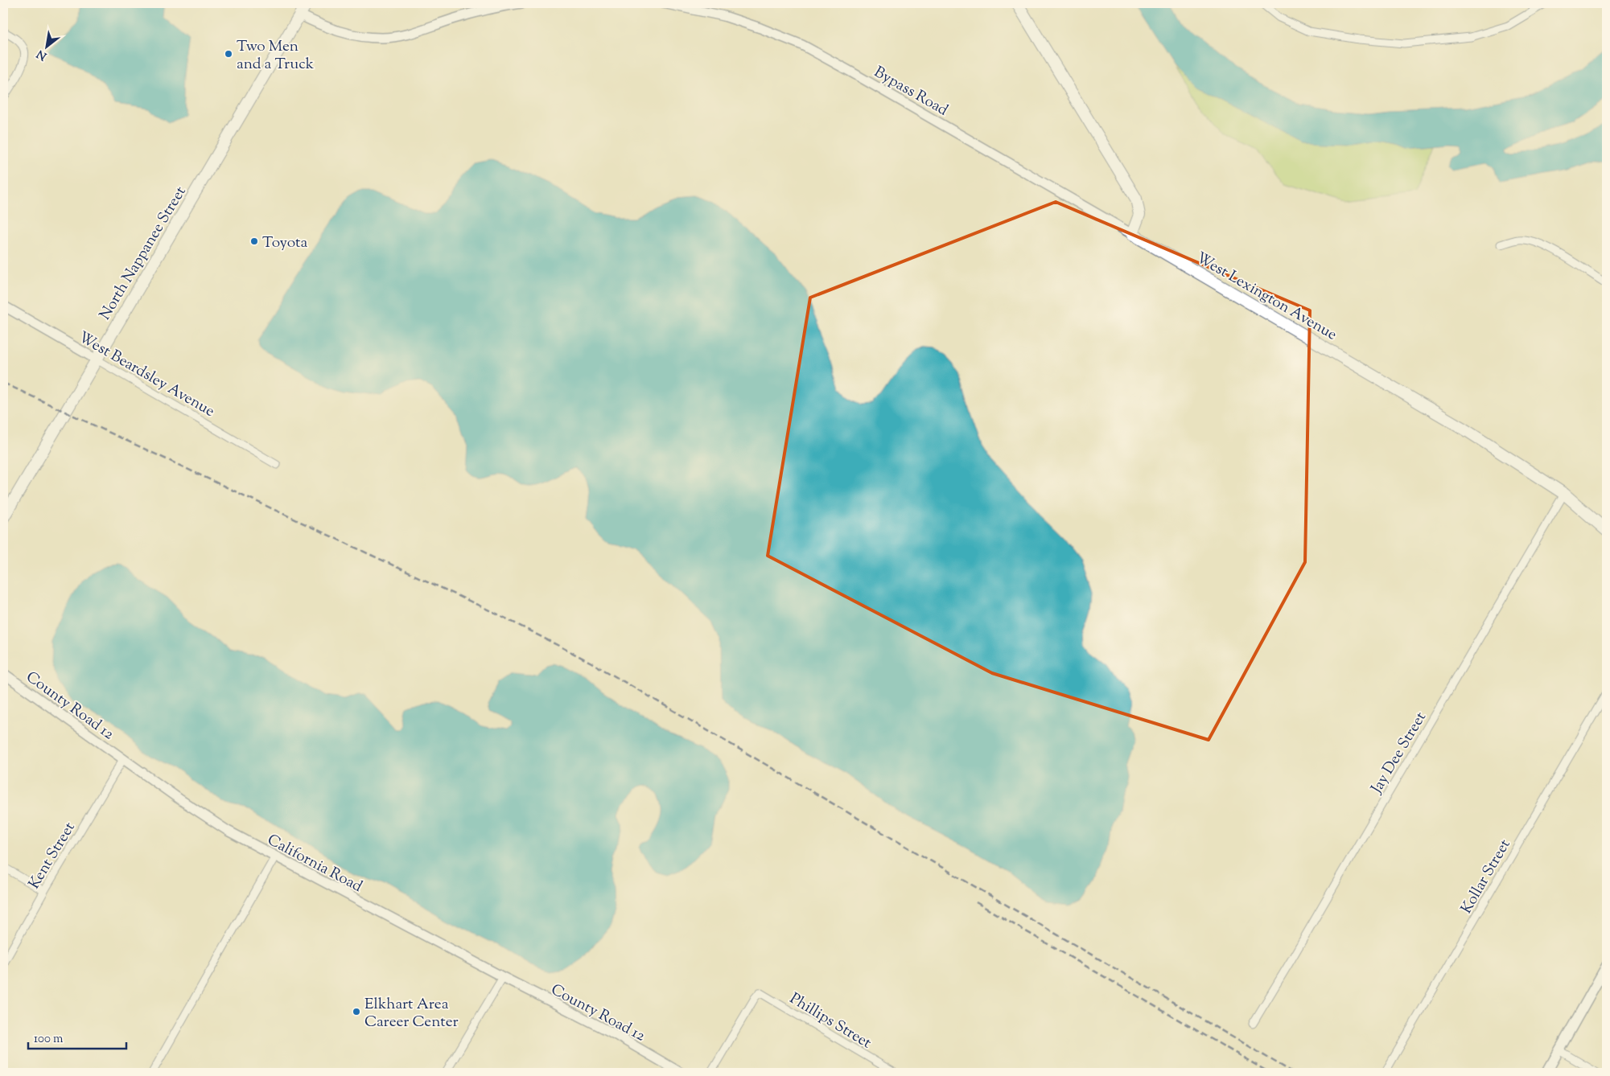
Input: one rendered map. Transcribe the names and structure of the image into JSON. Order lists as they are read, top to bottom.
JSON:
{
  "streets": {
    "main road": [
      "Bypass Road",
      "North Nappanee Street",
      "West Lexington Avenue",
      "West Beardsley Avenue",
      "County Road 12",
      "California Road"
    ],
    "street": [
      "Jay Dee Street",
      "Kent Street",
      "Kollar Street",
      "Phillips Street"
    ]
  },
  "crossings": [
    ["Bypass Road", "West Lexington Avenue"],
    ["North Nappanee Street", "West Beardsley Avenue"],
    ["West Lexington Avenue", "Jay Dee Street"],
    ["County Road 12", "Kent Street"],
    ["County Road 12", "California Road"],
    ["Kent Street", "California Road"]
  ],
  "places": ["Two Men and a Truck", "Toyota", "Elkhart Area Career Center"],
  "scale_bar": "100 m",
  "north": "bottom left"
}
